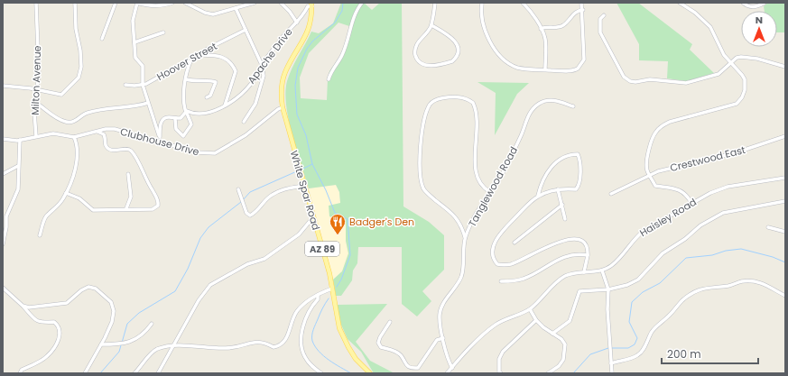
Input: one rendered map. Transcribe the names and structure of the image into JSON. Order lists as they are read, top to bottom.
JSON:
{
  "streets": {
    "main road": ["White Spar Road", "AZ 89"],
    "street": [
      "Apache Drive",
      "Hoover Street",
      "Milton Avenue",
      "Clubhouse Drive",
      "Crestwood East",
      "Tanglewood Road",
      "Haisley Road"
    ]
  },
  "crossings": [
    ["Apache Drive", "Hoover Street"],
    ["Apache Drive", "White Spar Road"],
    ["Milton Avenue", "Clubhouse Drive"],
    ["Clubhouse Drive", "White Spar Road"],
    ["Tanglewood Road", "Haisley Road"]
  ],
  "places": {
    "restaurant": ["Badger's Den"]
  },
  "scale_bar": "200 m",
  "north": "top"
}
